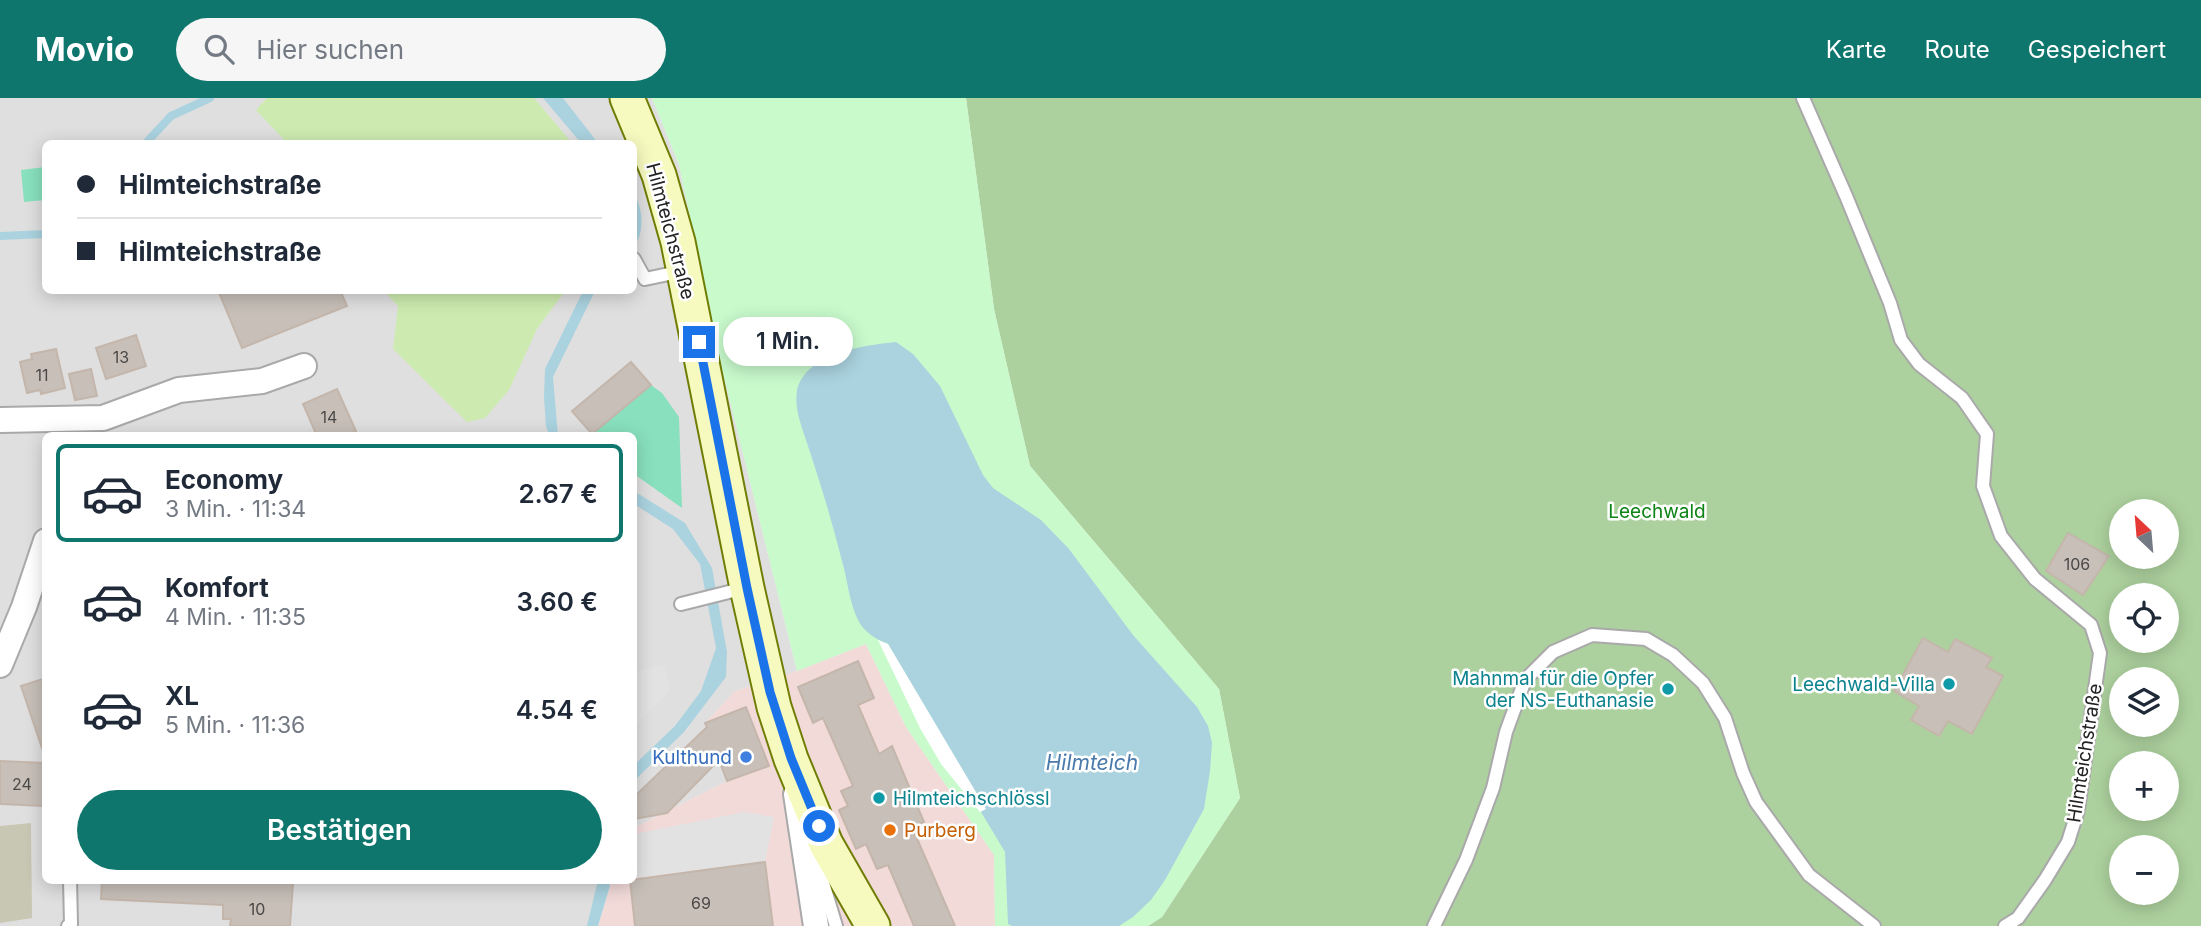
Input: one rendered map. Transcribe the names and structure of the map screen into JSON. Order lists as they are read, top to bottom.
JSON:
{
  "streets": {
    "main road": ["Hilmteichstraße"]
  },
  "water": ["Hilmteich"],
  "parks": ["Leechwald"],
  "places": [
    "Leechwald-Villa",
    "Mahnmal für die Opfer der NS-Euthanasie",
    "Kulthund",
    "Hilmteichschlössl",
    "Purberg"
  ],
  "house_numbers": [
    "13",
    "11",
    "14",
    "106",
    "24",
    "69",
    "10"
  ],
  "north": "top left",
  "page": {
    "header": "Movio",
    "search": "Hier suchen",
    "nav": ["Karte", "Route", "Gespeichert"],
    "banner": ["Hilmteichstraße", "Hilmteichstraße"],
    "bubble": "1 Min.",
    "list": [
      {
        "name": "Economy",
        "note": "3 Min. · 11:34",
        "value": "2.67 €"
      },
      {
        "name": "Komfort",
        "note": "4 Min. · 11:35",
        "value": "3.60 €"
      },
      {
        "name": "XL",
        "note": "5 Min. · 11:36",
        "value": "4.54 €"
      }
    ],
    "map_buttons": ["+", "−"],
    "buttons": "Bestätigen"
  }
}
